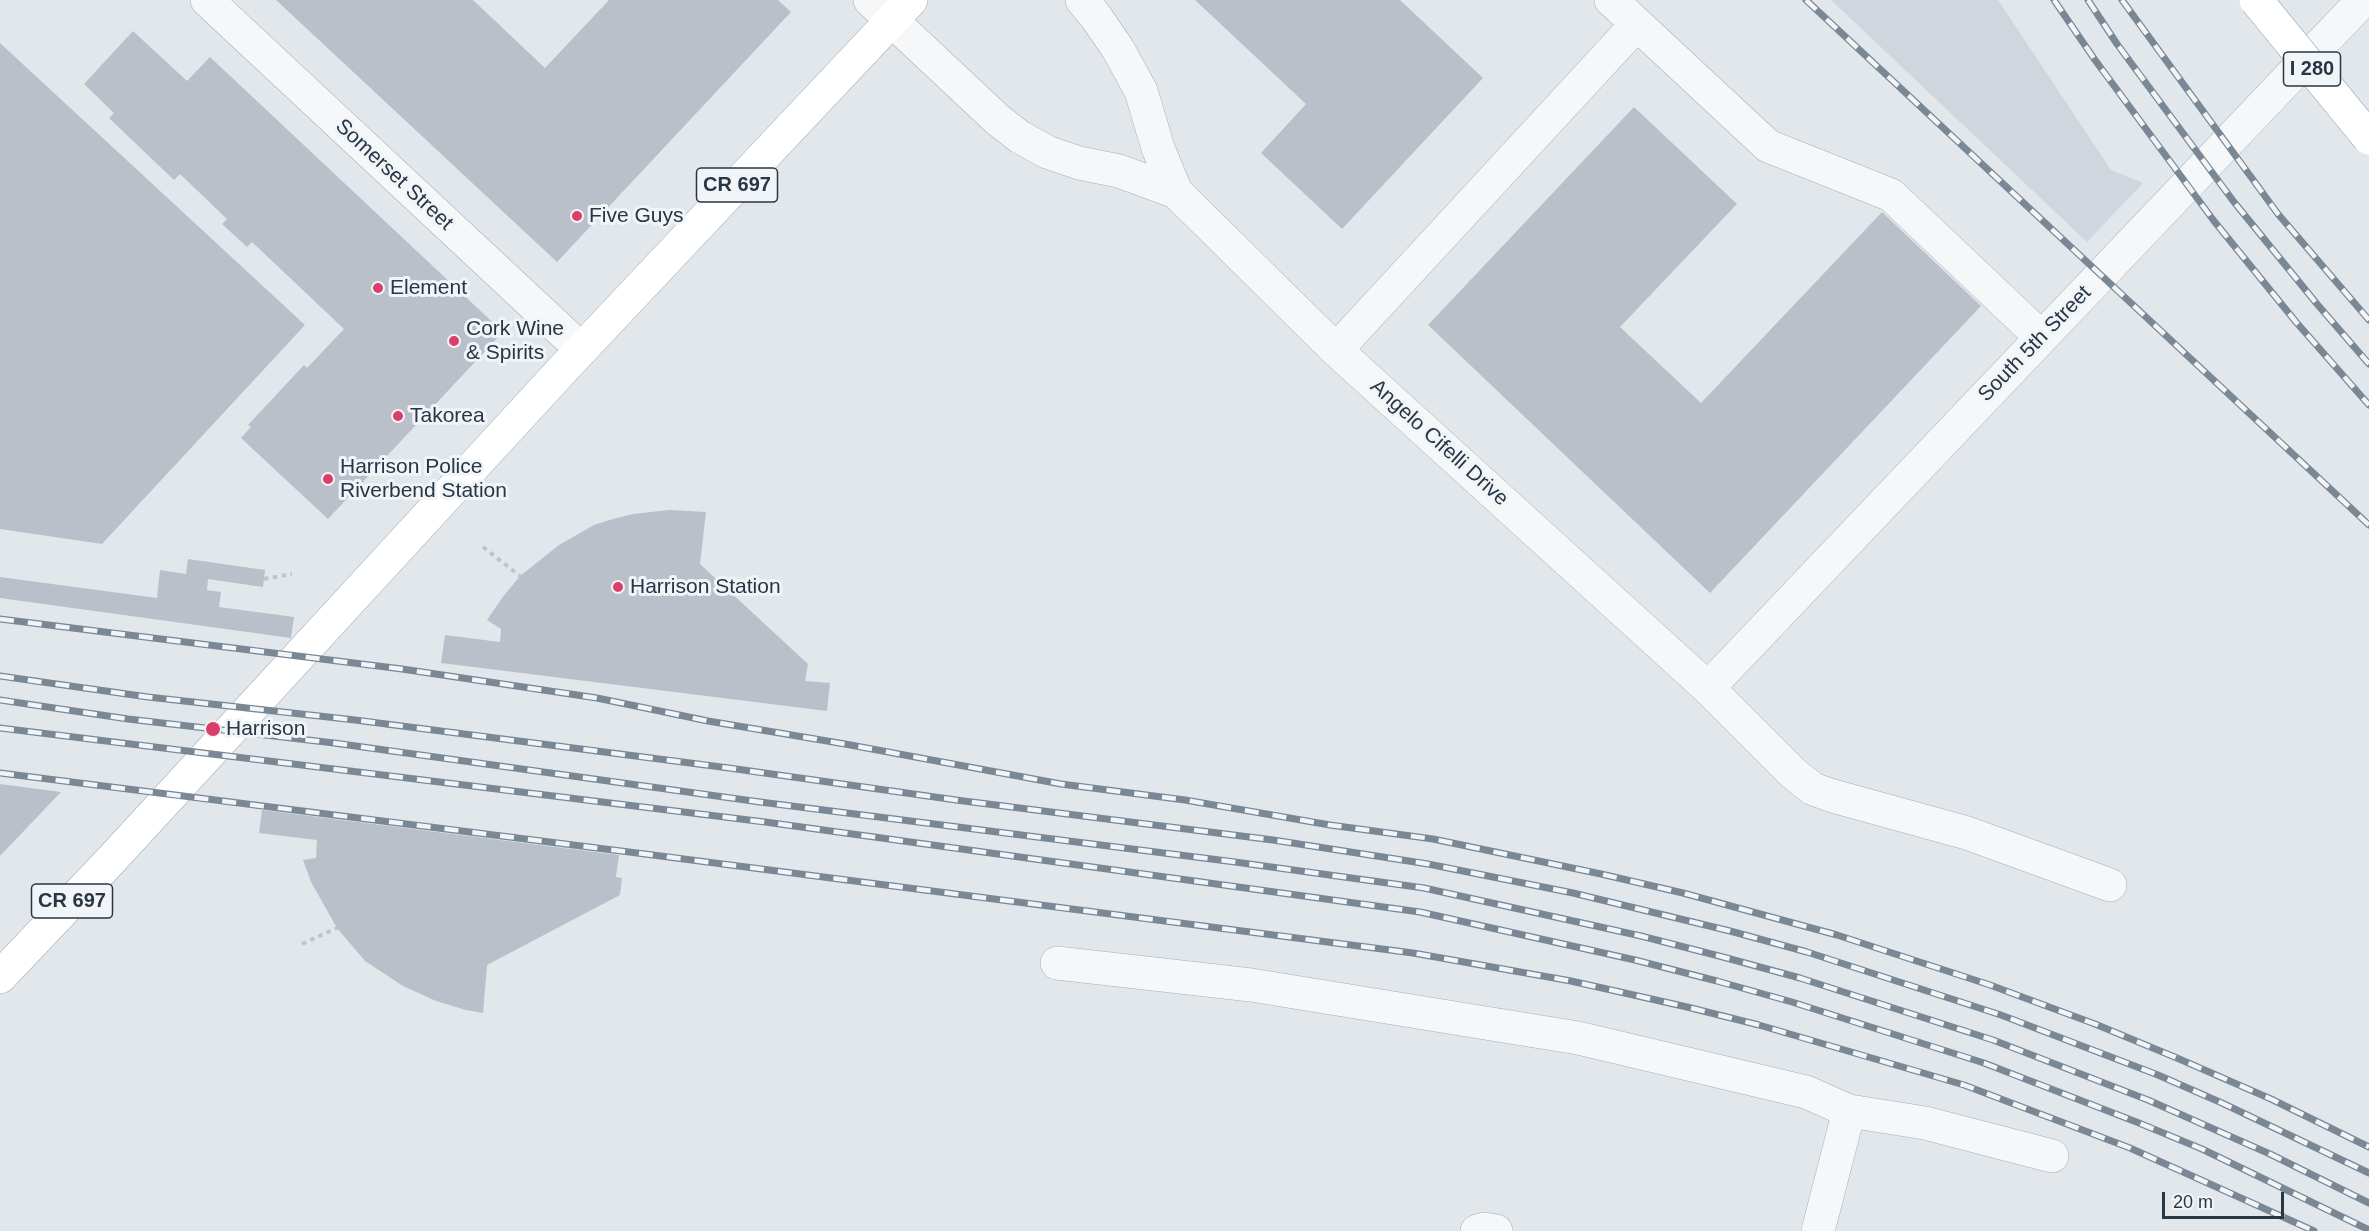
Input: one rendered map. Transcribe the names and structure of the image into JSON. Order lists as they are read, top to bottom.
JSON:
{
  "streets": {
    "main road": ["I 280", "CR 697"],
    "street": ["Somerset Street", "South 5th Street", "Angelo Cifelli Drive"]
  },
  "crossings": [
    ["Somerset Street", "CR 697"],
    ["CR 697", "Angelo Cifelli Drive"],
    ["South 5th Street", "Angelo Cifelli Drive"]
  ],
  "places": [
    "Five Guys",
    "Element",
    "Cork Wine & Spirits",
    "Takorea",
    "Harrison Police Riverbend Station",
    "Harrison Station",
    "Harrison"
  ],
  "scale_bar": "20 m"
}
